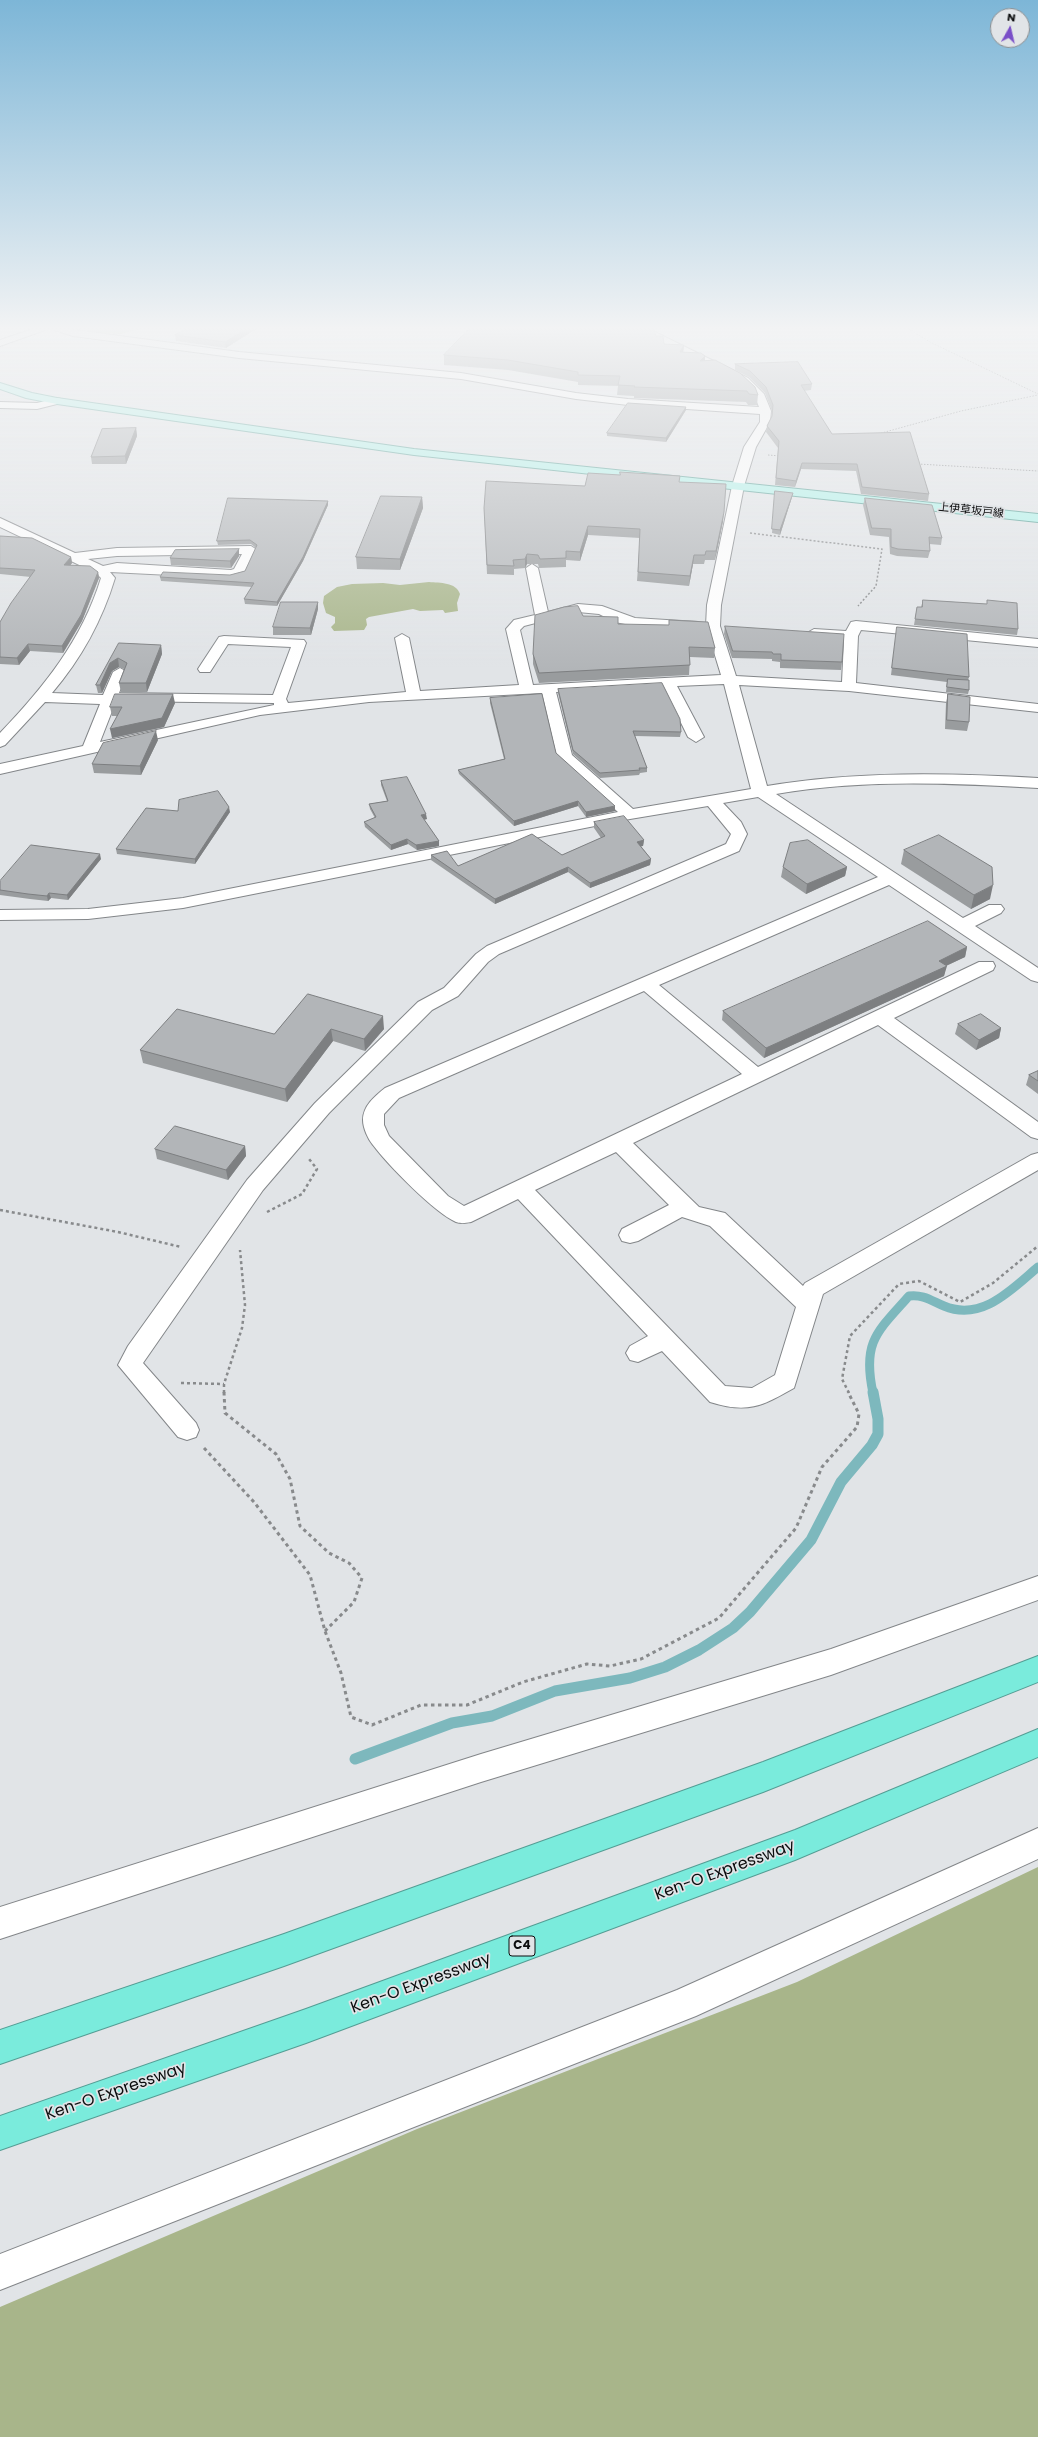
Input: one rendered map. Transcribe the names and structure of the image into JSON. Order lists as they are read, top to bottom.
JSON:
{
  "streets": {
    "highway": ["Ken-O Expressway", "C4"],
    "main road": ["上伊草坂戸線"]
  },
  "north": "top"
}
